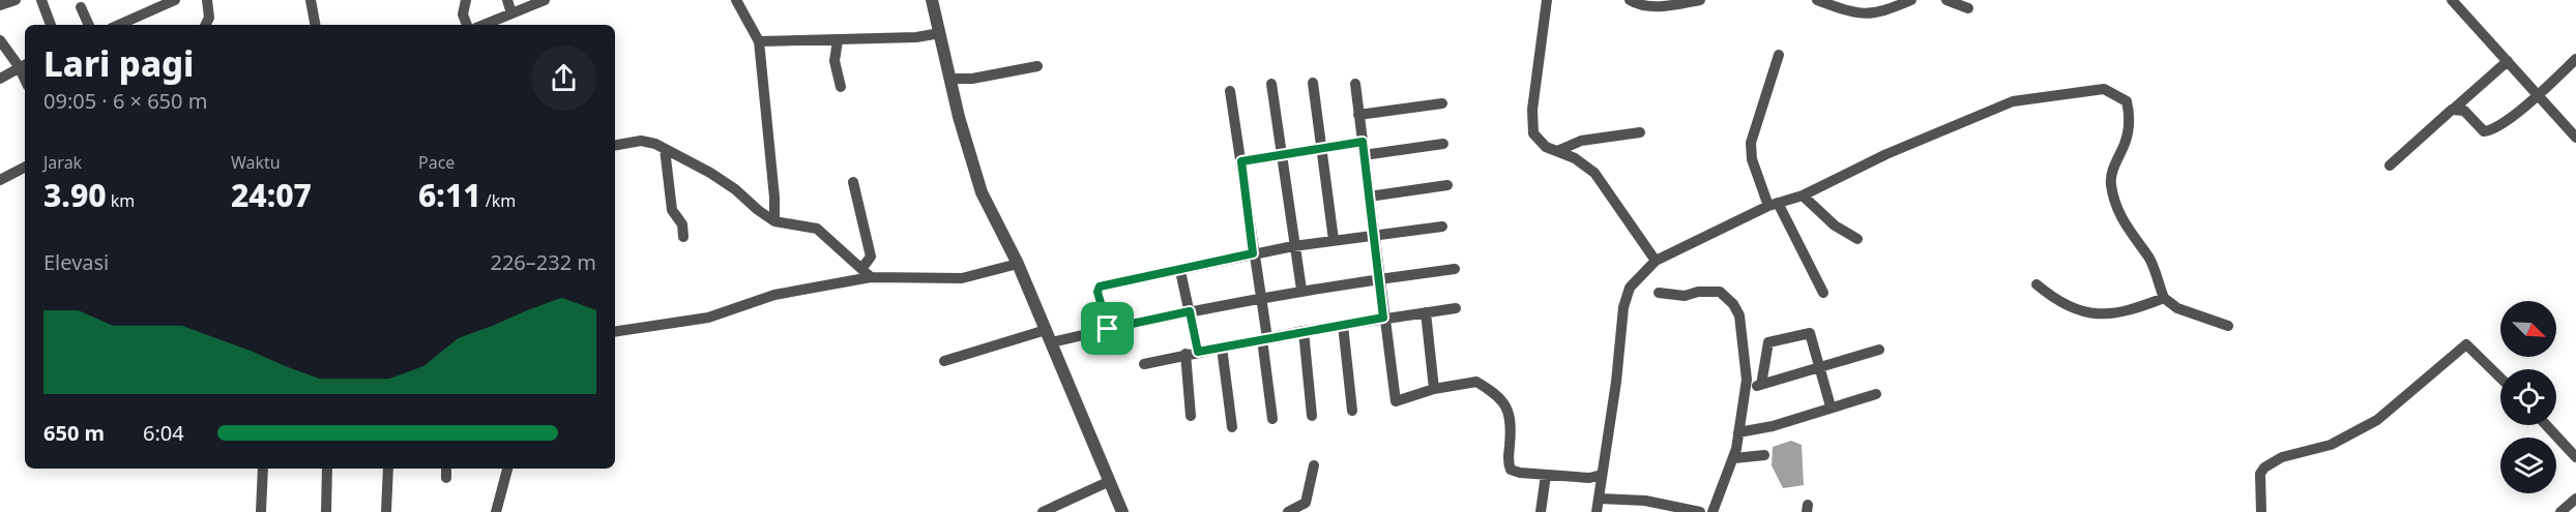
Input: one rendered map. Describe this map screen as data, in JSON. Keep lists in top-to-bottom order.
{
  "north": "bottom right",
  "page": {
    "heading": ["Lari pagi", "09:05 · 6 × 650 m"],
    "stats": [
      ["Jarak", "3.90 km"],
      ["Waktu", "24:07"],
      ["Pace", "6:11 /km"]
    ],
    "chart": ["Elevasi", "226–232 m"],
    "list": [
      {
        "name": "650 m",
        "note": "6:04"
      }
    ]
  }
}
